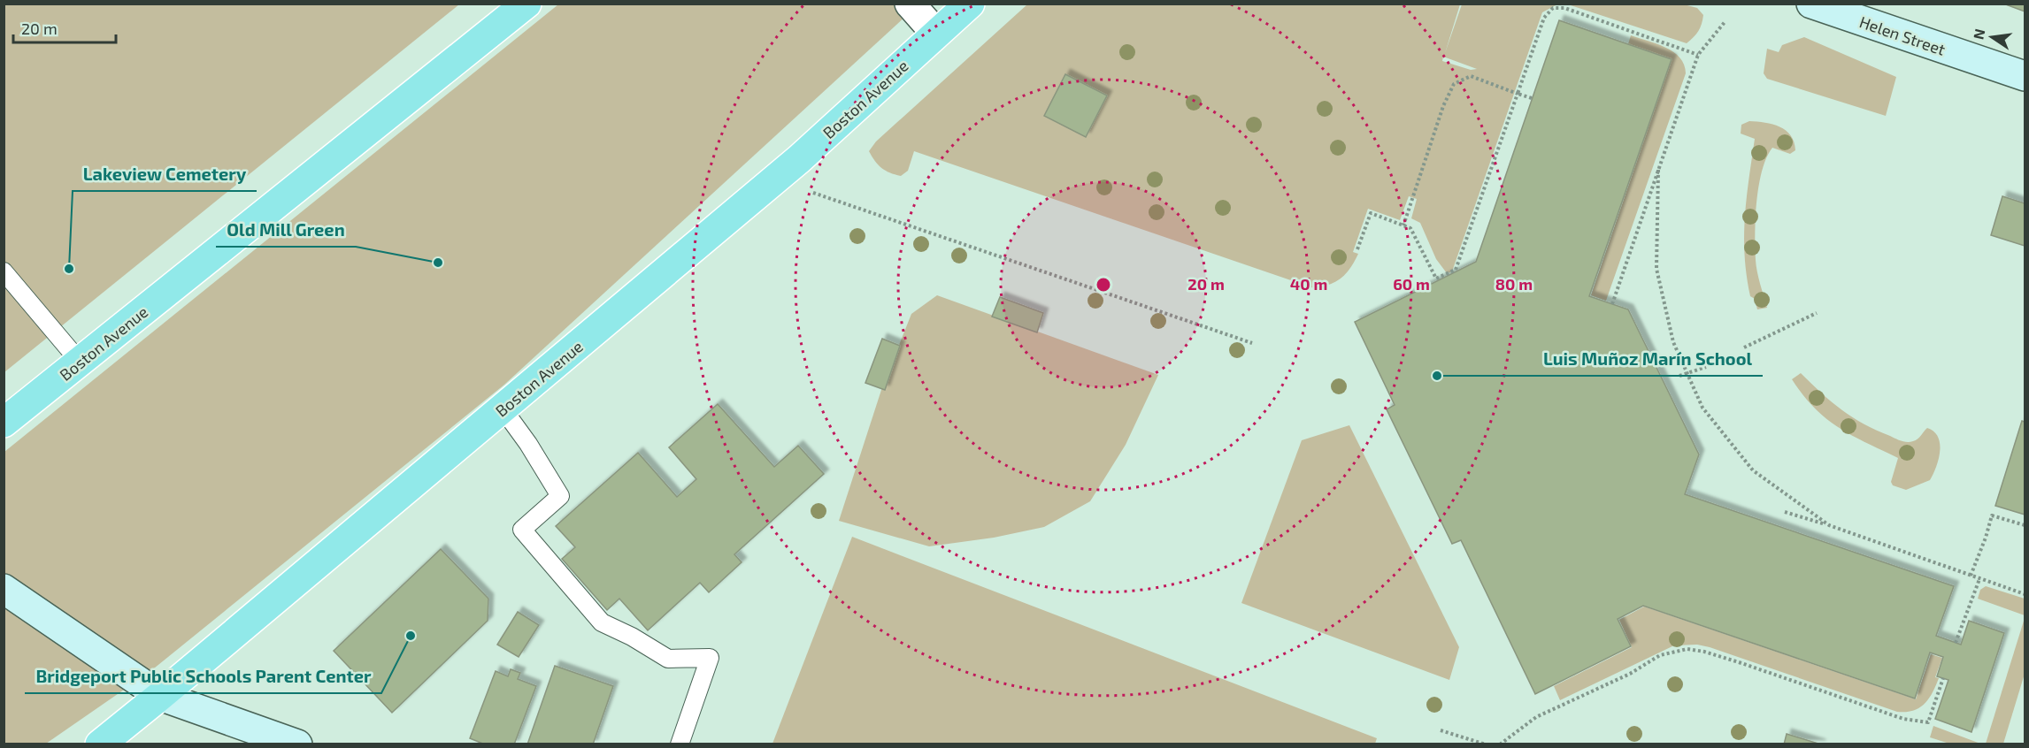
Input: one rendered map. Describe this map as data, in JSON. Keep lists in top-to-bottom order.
{
  "streets": {
    "main road": ["Boston Avenue"],
    "street": ["Helen Street"]
  },
  "places": [
    "Old Mill Green",
    "Lakeview Cemetery",
    "Luis Muñoz Marín School",
    "Bridgeport Public Schools Parent Center"
  ],
  "scale_bar": "20 m",
  "north": "left",
  "rings": [
    "20 m",
    "40 m",
    "60 m",
    "80 m"
  ]
}
